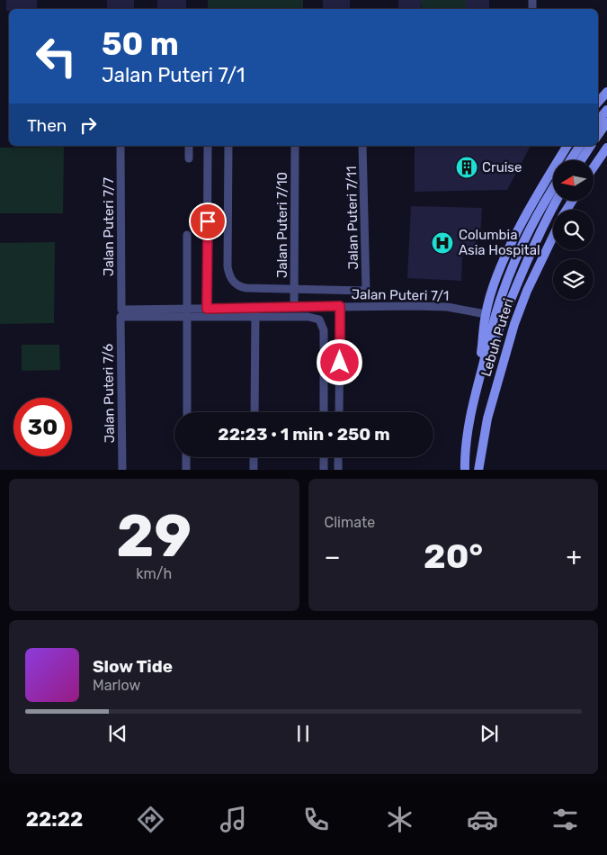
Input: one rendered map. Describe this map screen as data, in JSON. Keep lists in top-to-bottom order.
{
  "streets": {
    "main road": ["Lebuh Puteri"],
    "street": [
      "Jalan Puteri 7/11",
      "Jalan Puteri 7/10",
      "Jalan Puteri 7/7",
      "Jalan Puteri 7/1",
      "Jalan Puteri 7/6"
    ]
  },
  "crossings": [
    ["Jalan Puteri 7/11", "Jalan Puteri 7/10"],
    ["Jalan Puteri 7/10", "Jalan Puteri 7/1"],
    ["Jalan Puteri 7/7", "Jalan Puteri 7/1"],
    ["Jalan Puteri 7/7", "Jalan Puteri 7/6"],
    ["Jalan Puteri 7/1", "Lebuh Puteri"],
    ["Jalan Puteri 7/1", "Jalan Puteri 7/6"]
  ],
  "places": {
    "building": ["Cruise"],
    "hospital": ["Columbia Asia Hospital"]
  },
  "north": "left",
  "page": {
    "turn": ["50 m", "Jalan Puteri 7/1"],
    "then": "Then",
    "limit": "30",
    "trip": "22:23 · 1 min · 250 m",
    "tile": [
      ["29", "km/h"],
      "Climate"
    ],
    "heat": ["−", "20°", "+"],
    "song": ["Slow Tide", "Marlow"],
    "tabs": "22:22"
  }
}
